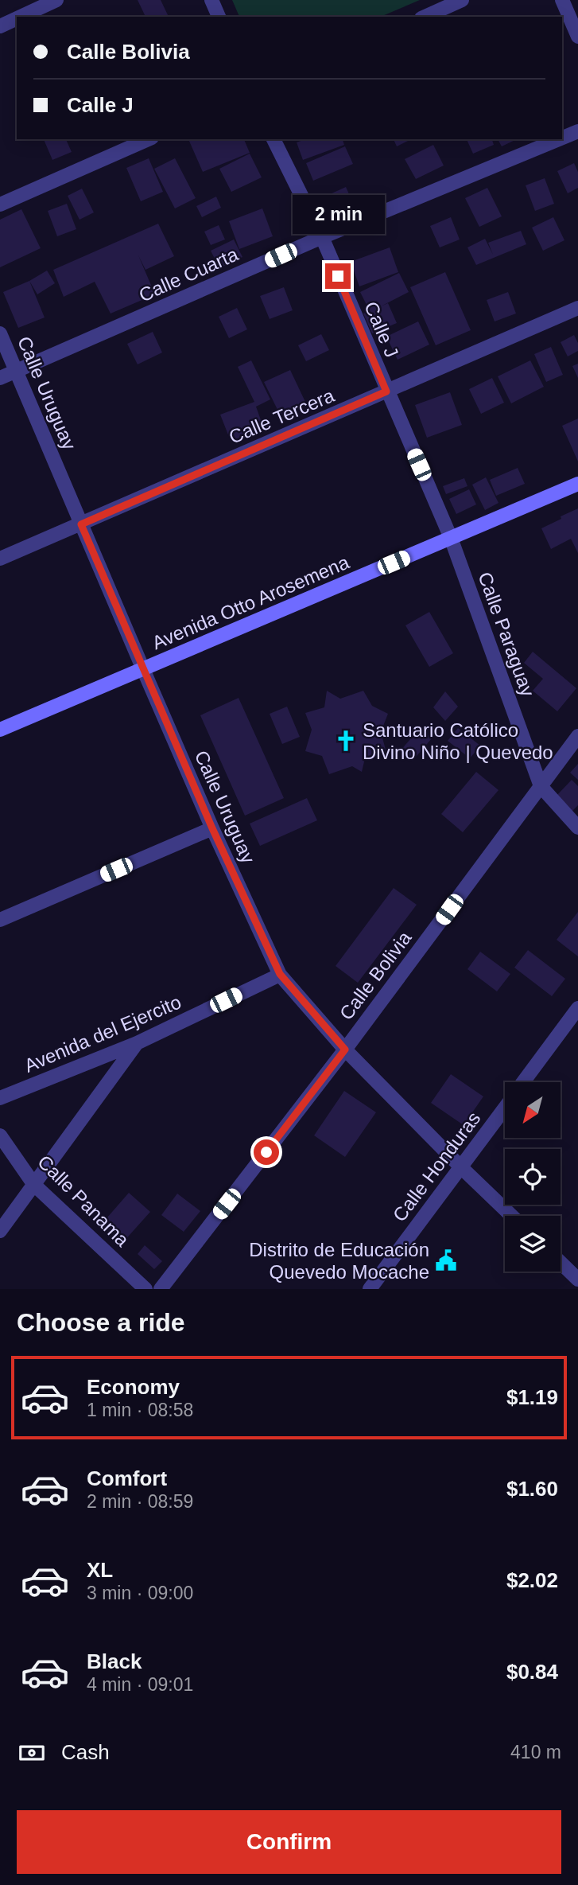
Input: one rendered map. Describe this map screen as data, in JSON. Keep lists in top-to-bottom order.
{
  "streets": {
    "main road": ["Avenida Otto Arosemena"],
    "street": [
      "Calle Cuarta",
      "Calle J",
      "Calle Uruguay",
      "Calle Tercera",
      "Calle Paraguay",
      "Calle Bolivia",
      "Avenida del Ejercito",
      "Calle Honduras",
      "Calle Panama"
    ]
  },
  "crossings": [
    ["Calle Cuarta", "Calle J"],
    ["Calle Cuarta", "Calle Uruguay"],
    ["Calle J", "Calle Tercera"],
    ["Calle J", "Avenida Otto Arosemena"],
    ["Calle J", "Calle Paraguay"],
    ["Calle Uruguay", "Calle Tercera"],
    ["Calle Uruguay", "Avenida Otto Arosemena"],
    ["Calle Uruguay", "Calle Bolivia"],
    ["Calle Uruguay", "Avenida del Ejercito"],
    ["Calle Uruguay", "Calle Honduras"],
    ["Avenida Otto Arosemena", "Calle Paraguay"],
    ["Calle Paraguay", "Calle Bolivia"]
  ],
  "places": {
    "church": ["Santuario Católico Divino Niño | Quevedo"],
    "public building": ["Distrito de Educación Quevedo Mocache"]
  },
  "north": "bottom left",
  "page": {
    "banner": ["Calle Bolivia", "Calle J"],
    "bubble": "2 min",
    "heading": "Choose a ride",
    "list": [
      {
        "name": "Economy",
        "note": "1 min · 08:58",
        "value": "$1.19"
      },
      {
        "name": "Comfort",
        "note": "2 min · 08:59",
        "value": "$1.60"
      },
      {
        "name": "XL",
        "note": "3 min · 09:00",
        "value": "$2.02"
      },
      {
        "name": "Black",
        "note": "4 min · 09:01",
        "value": "$0.84"
      }
    ],
    "pay": ["Cash", "410 m"],
    "buttons": "Confirm"
  }
}
